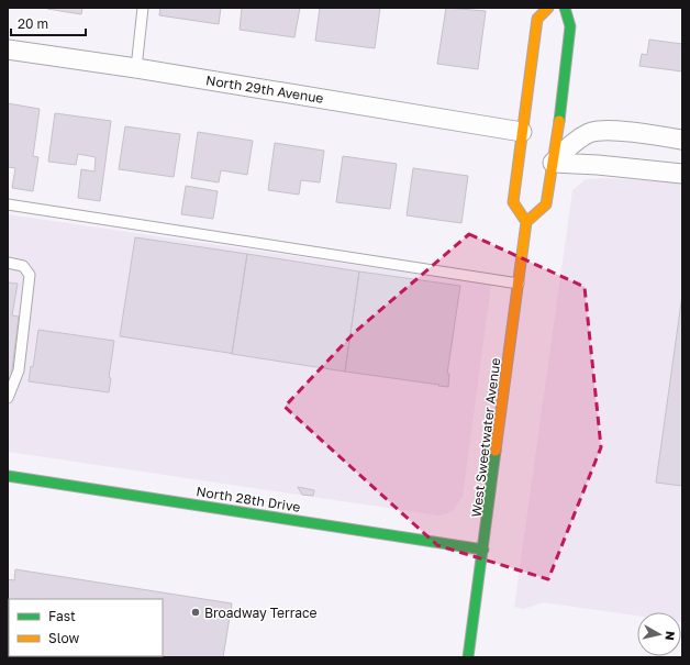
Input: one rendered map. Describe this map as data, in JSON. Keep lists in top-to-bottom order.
{
  "streets": {
    "street": ["North 29th Avenue", "West Sweetwater Avenue", "North 28th Drive"]
  },
  "crossings": [
    ["West Sweetwater Avenue", "North 28th Drive"]
  ],
  "places": ["Broadway Terrace"],
  "legend": ["Fast", "Slow"],
  "scale_bar": "20 m",
  "north": "right"
}
